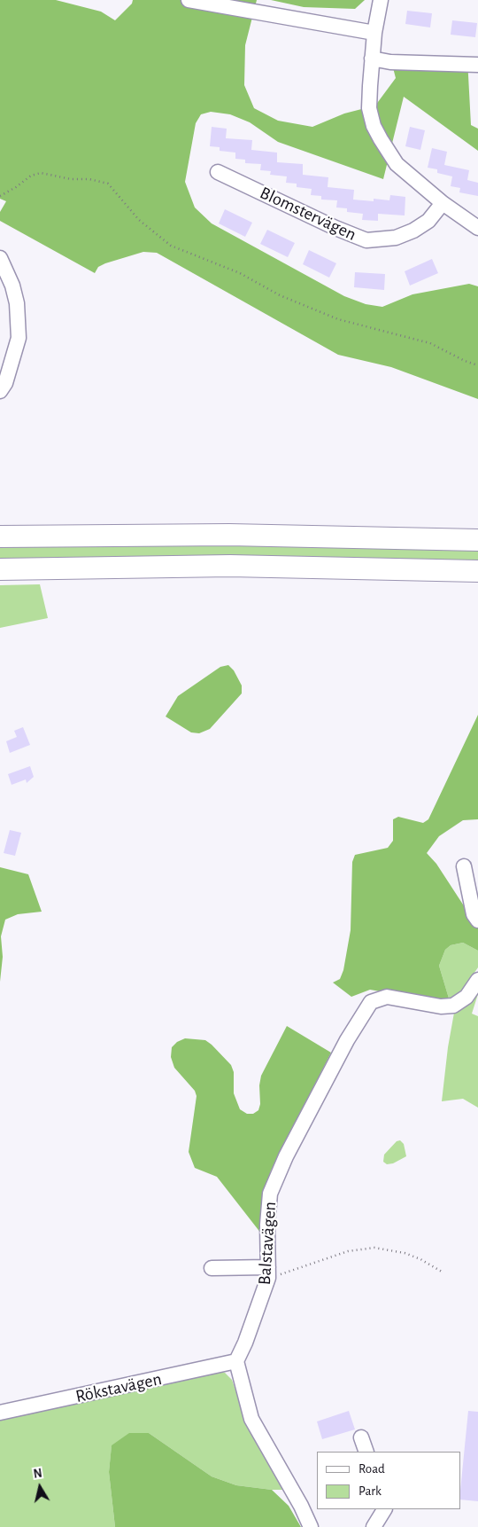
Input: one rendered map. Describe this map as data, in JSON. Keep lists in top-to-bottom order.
{
  "streets": {
    "street": ["Blomstervägen", "Balstavägen", "Rökstavägen"]
  },
  "crossings": [
    ["Balstavägen", "Rökstavägen"]
  ],
  "legend": ["Road", "Park"],
  "north": "top"
}
